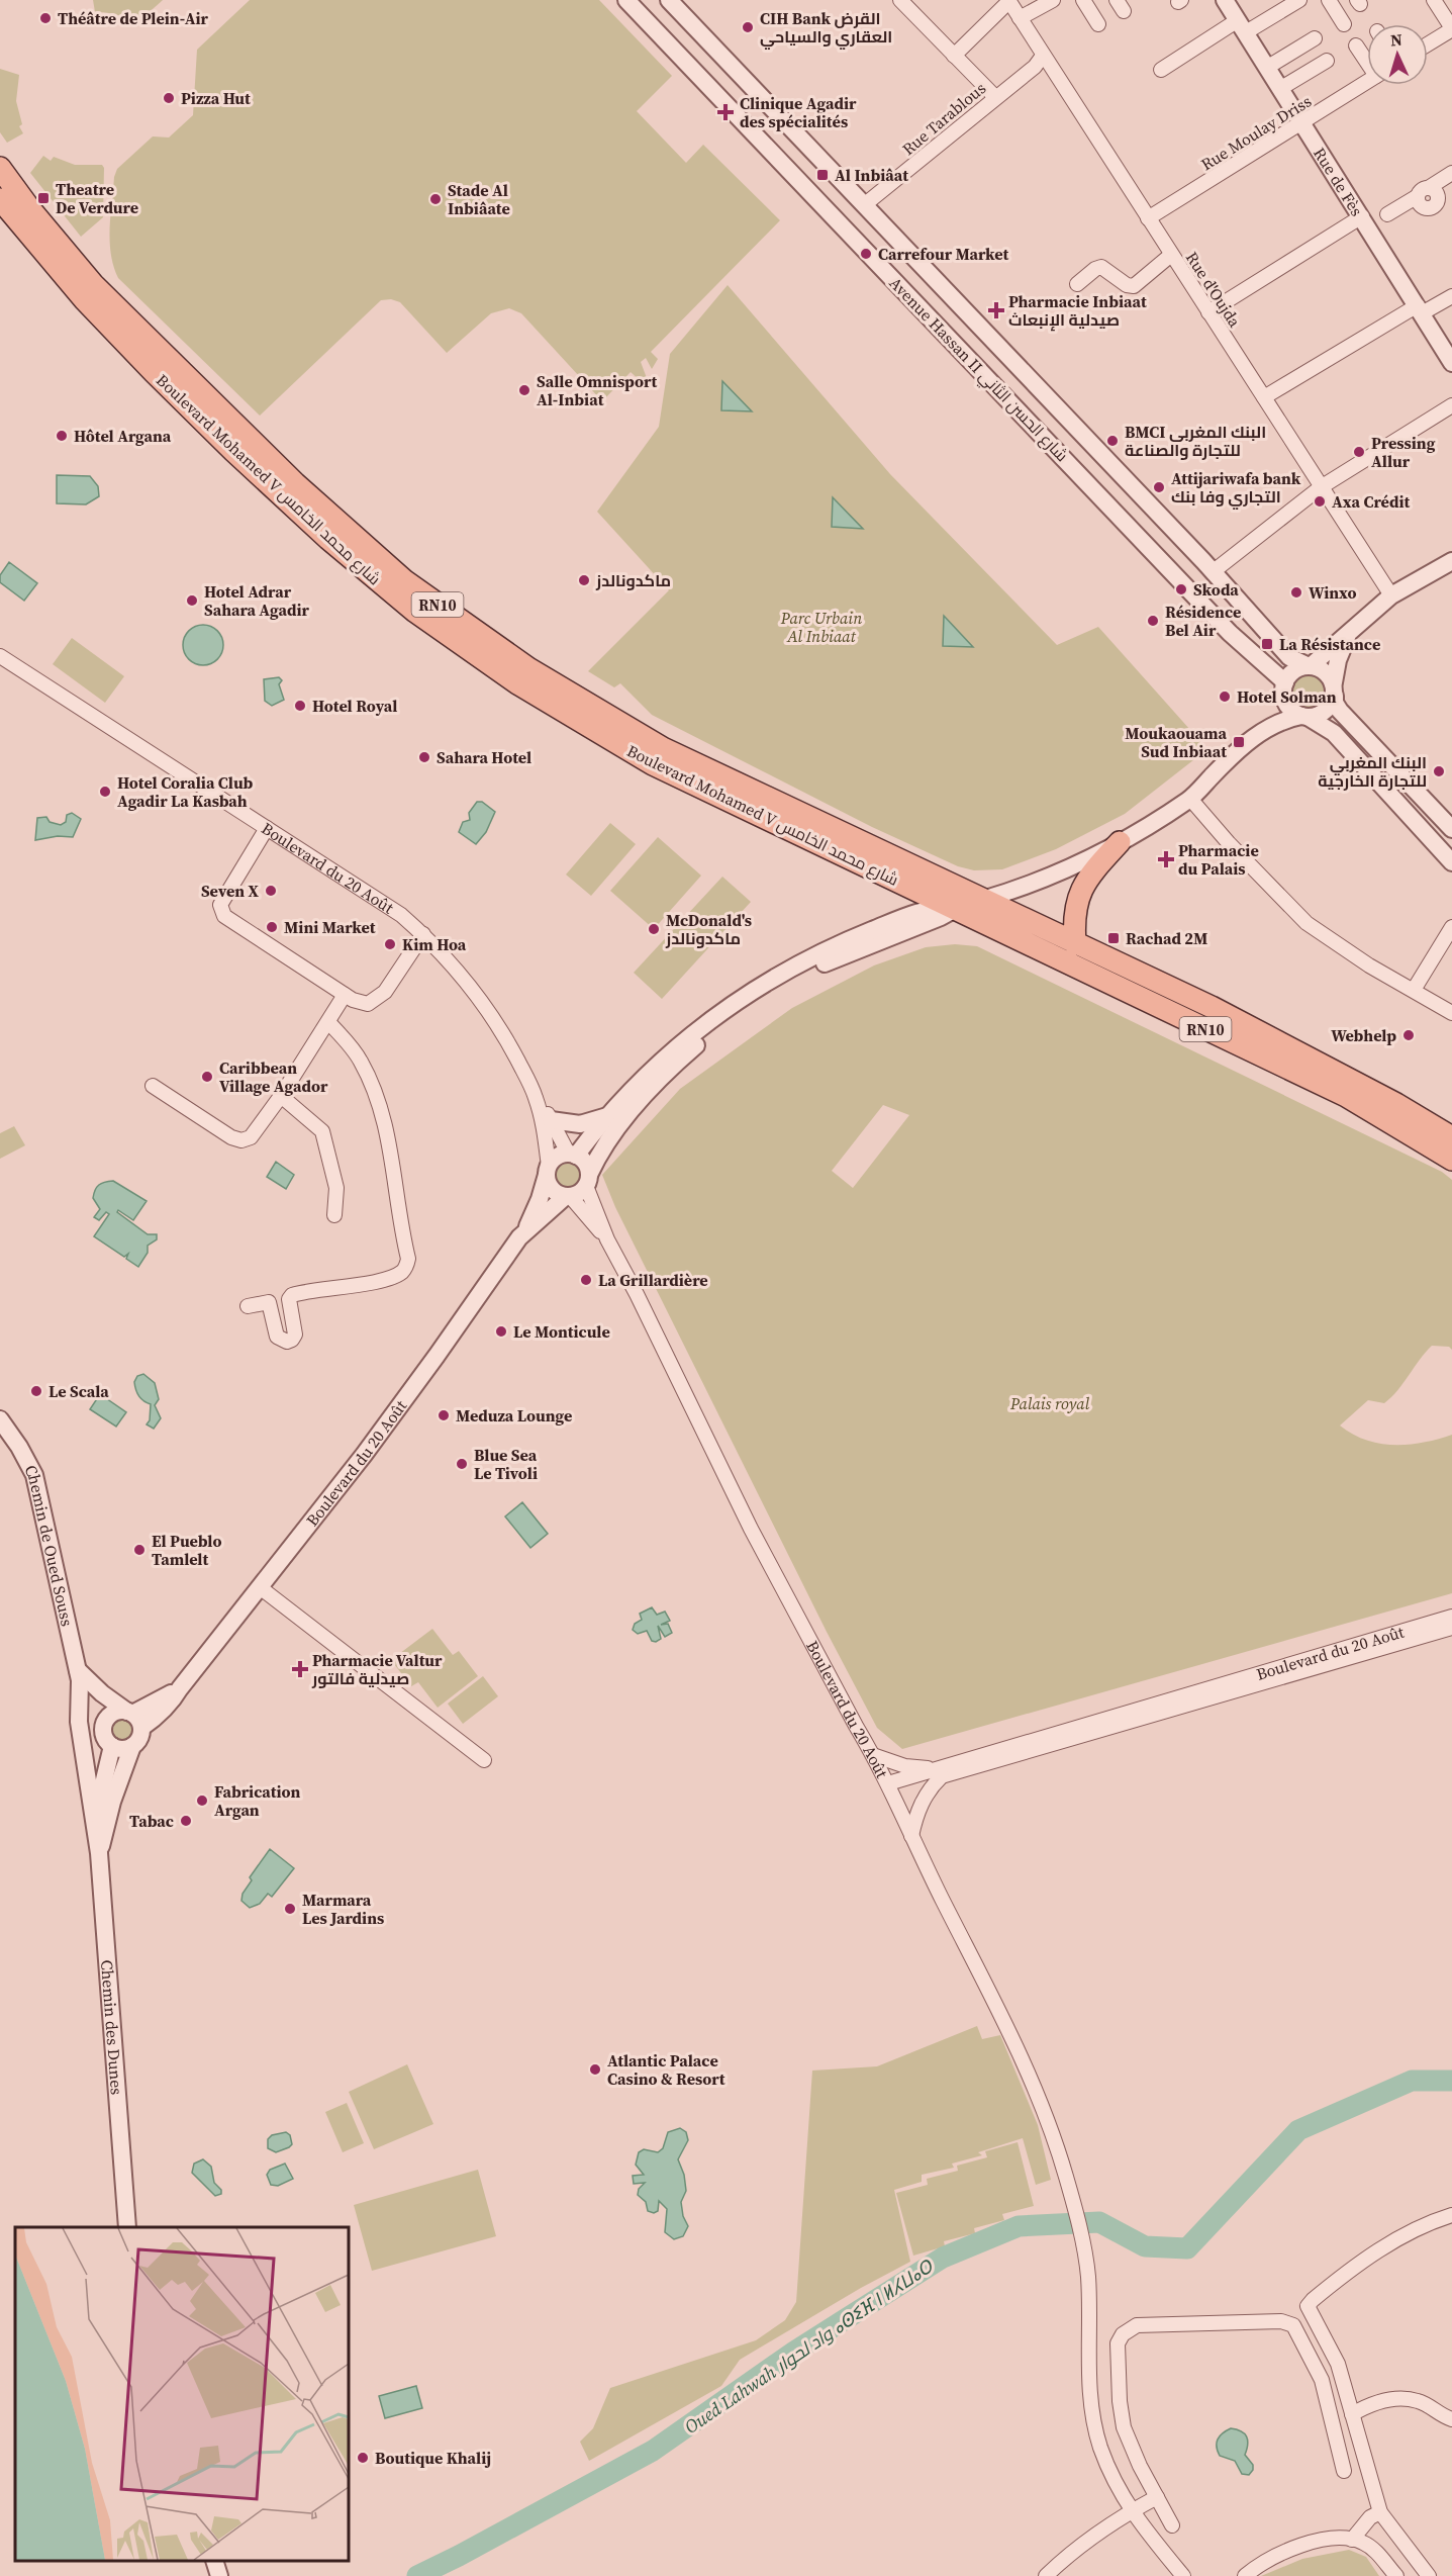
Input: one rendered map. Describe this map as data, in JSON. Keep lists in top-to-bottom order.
{
  "streets": {
    "main road": ["Boulevard Mohamed V شارع محمد الخامس", "RN10"],
    "street": [
      "Rue Tarablous",
      "Rue Moulay Driss",
      "Rue de Fès",
      "Rue d'Oujda",
      "Avenue Hassan II شارع الحسن الثاني",
      "Boulevard du 20 Août",
      "Chemin de Oued Souss",
      "Chemin des Dunes"
    ]
  },
  "crossings": [
    ["Rue Tarablous", "Rue d'Oujda"],
    ["Rue Tarablous", "Avenue Hassan II شارع الحسن الثاني"],
    ["Rue Moulay Driss", "Rue de Fès"],
    ["Rue Moulay Driss", "Rue d'Oujda"],
    ["Boulevard du 20 Août", "Chemin de Oued Souss"],
    ["Boulevard du 20 Août", "Chemin des Dunes"],
    ["Chemin de Oued Souss", "Chemin des Dunes"]
  ],
  "water": ["Oued Lahwah واد لحوار ⴰⵙⵉⴼ ⵏ ⵍⵃⵡⴰⵔ"],
  "parks": ["Parc Urbain Al Inbiaat", "Palais royal"],
  "places": {
    "other": [
      "Théâtre de Plein-Air",
      "CIH Bank القرض العقاري والسياحي",
      "Pizza Hut",
      "Stade Al Inbiâate",
      "Carrefour Market",
      "Salle Omnisport Al-Inbiat",
      "Hôtel Argana",
      "BMCI البنك المغربي للتجارة والصناعة",
      "Pressing Allur",
      "Attijariwafa bank التجاري وفا بنك",
      "Axa Crédit",
      "ماكدونالدز",
      "Skoda",
      "Winxo",
      "Hotel Adrar Sahara Agadir",
      "Résidence Bel Air",
      "Hotel Solman",
      "Hotel Royal",
      "Sahara Hotel",
      "البنك المغربي للتجارة الخارجية",
      "Hotel Coralia Club Agadir La Kasbah",
      "Seven X",
      "Mini Market",
      "McDonald's ماكدونالدز",
      "Kim Hoa",
      "Webhelp",
      "Caribbean Village Agador",
      "La Grillardière",
      "Le Monticule",
      "Le Scala",
      "Meduza Lounge",
      "Blue Sea Le Tivoli",
      "El Pueblo Tamlelt",
      "Fabrication Argan",
      "Tabac",
      "Marmara Les Jardins",
      "Atlantic Palace Casino & Resort",
      "Boutique Khalij"
    ],
    "health": [
      "Clinique Agadir des spécialités",
      "Pharmacie Inbiaat صيدلية الإنبعاث",
      "Pharmacie du Palais",
      "Pharmacie Valtur صيدلية فالتور"
    ],
    "transit": [
      "Al Inbiâat",
      "Theatre De Verdure",
      "La Résistance",
      "Moukaouama Sud Inbiaat",
      "Rachad 2M"
    ]
  },
  "north": "top"
}
